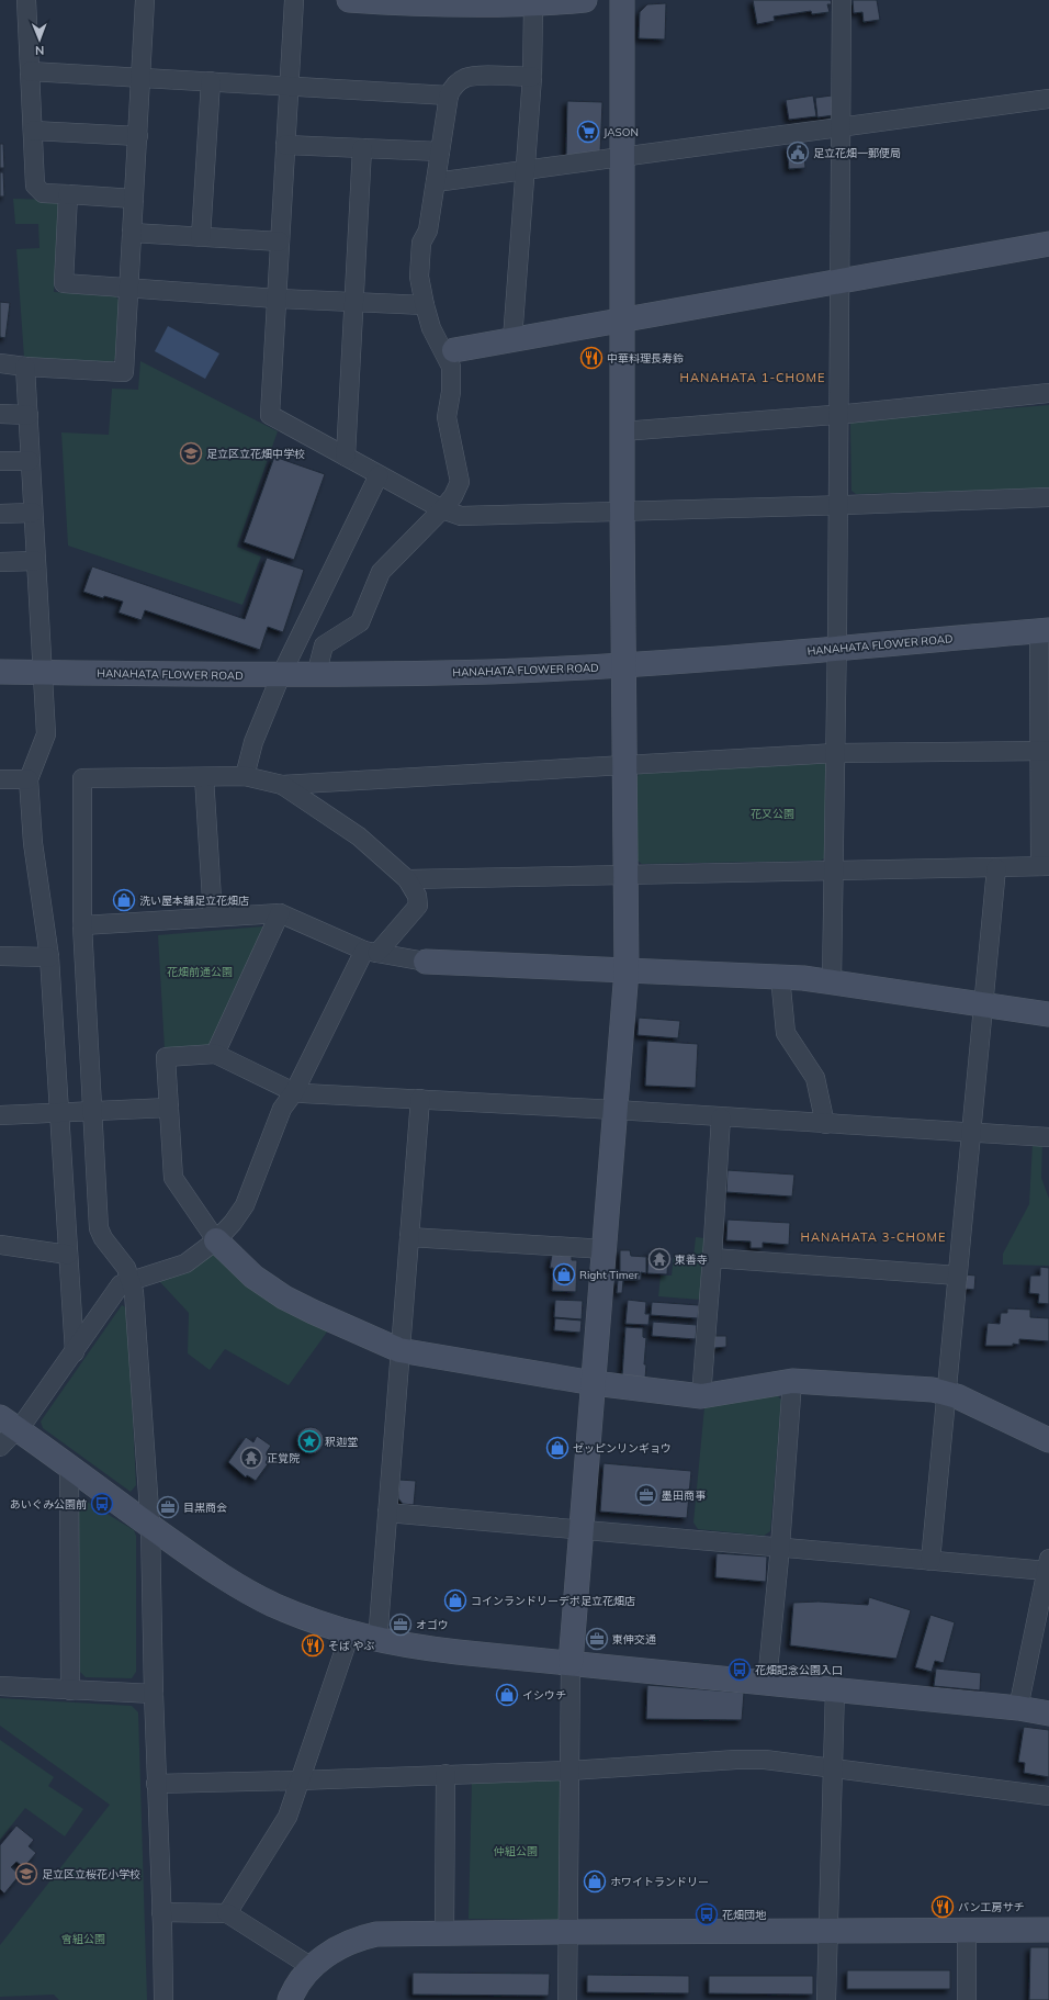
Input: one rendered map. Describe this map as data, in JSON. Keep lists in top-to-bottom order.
{
  "streets": {
    "street": ["HANAHATA FLOWER ROAD"]
  },
  "districts": ["HANAHATA 1-CHOME", "HANAHATA 3-CHOME"],
  "parks": [
    "花又公園",
    "花畑前通公園",
    "仲組公園",
    "會組公園"
  ],
  "places": {
    "supermarket": ["JASON"],
    "public building": ["足立花畑一郵便局"],
    "restaurant": ["中華料理長寿鈴", "そば やぶ", "パン工房サチ"],
    "school or university": ["足立区立花畑中学校", "足立区立桜花小学校"],
    "shop": [
      "洗い屋本舗足立花畑店",
      "Right Timer",
      "ゼッピンリンギョウ",
      "コインランドリーデポ足立花畑店",
      "イシウチ",
      "ホワイトランドリー"
    ],
    "temple": ["東善寺", "正覚院"],
    "place": ["釈迦堂"],
    "office": [
      "墨田商事",
      "目黒商会",
      "オゴウ",
      "東伸交通"
    ],
    "bus stop": ["あいぐみ公園前", "花畑記念公園入口", "花畑団地"]
  },
  "north": "bottom"
}
